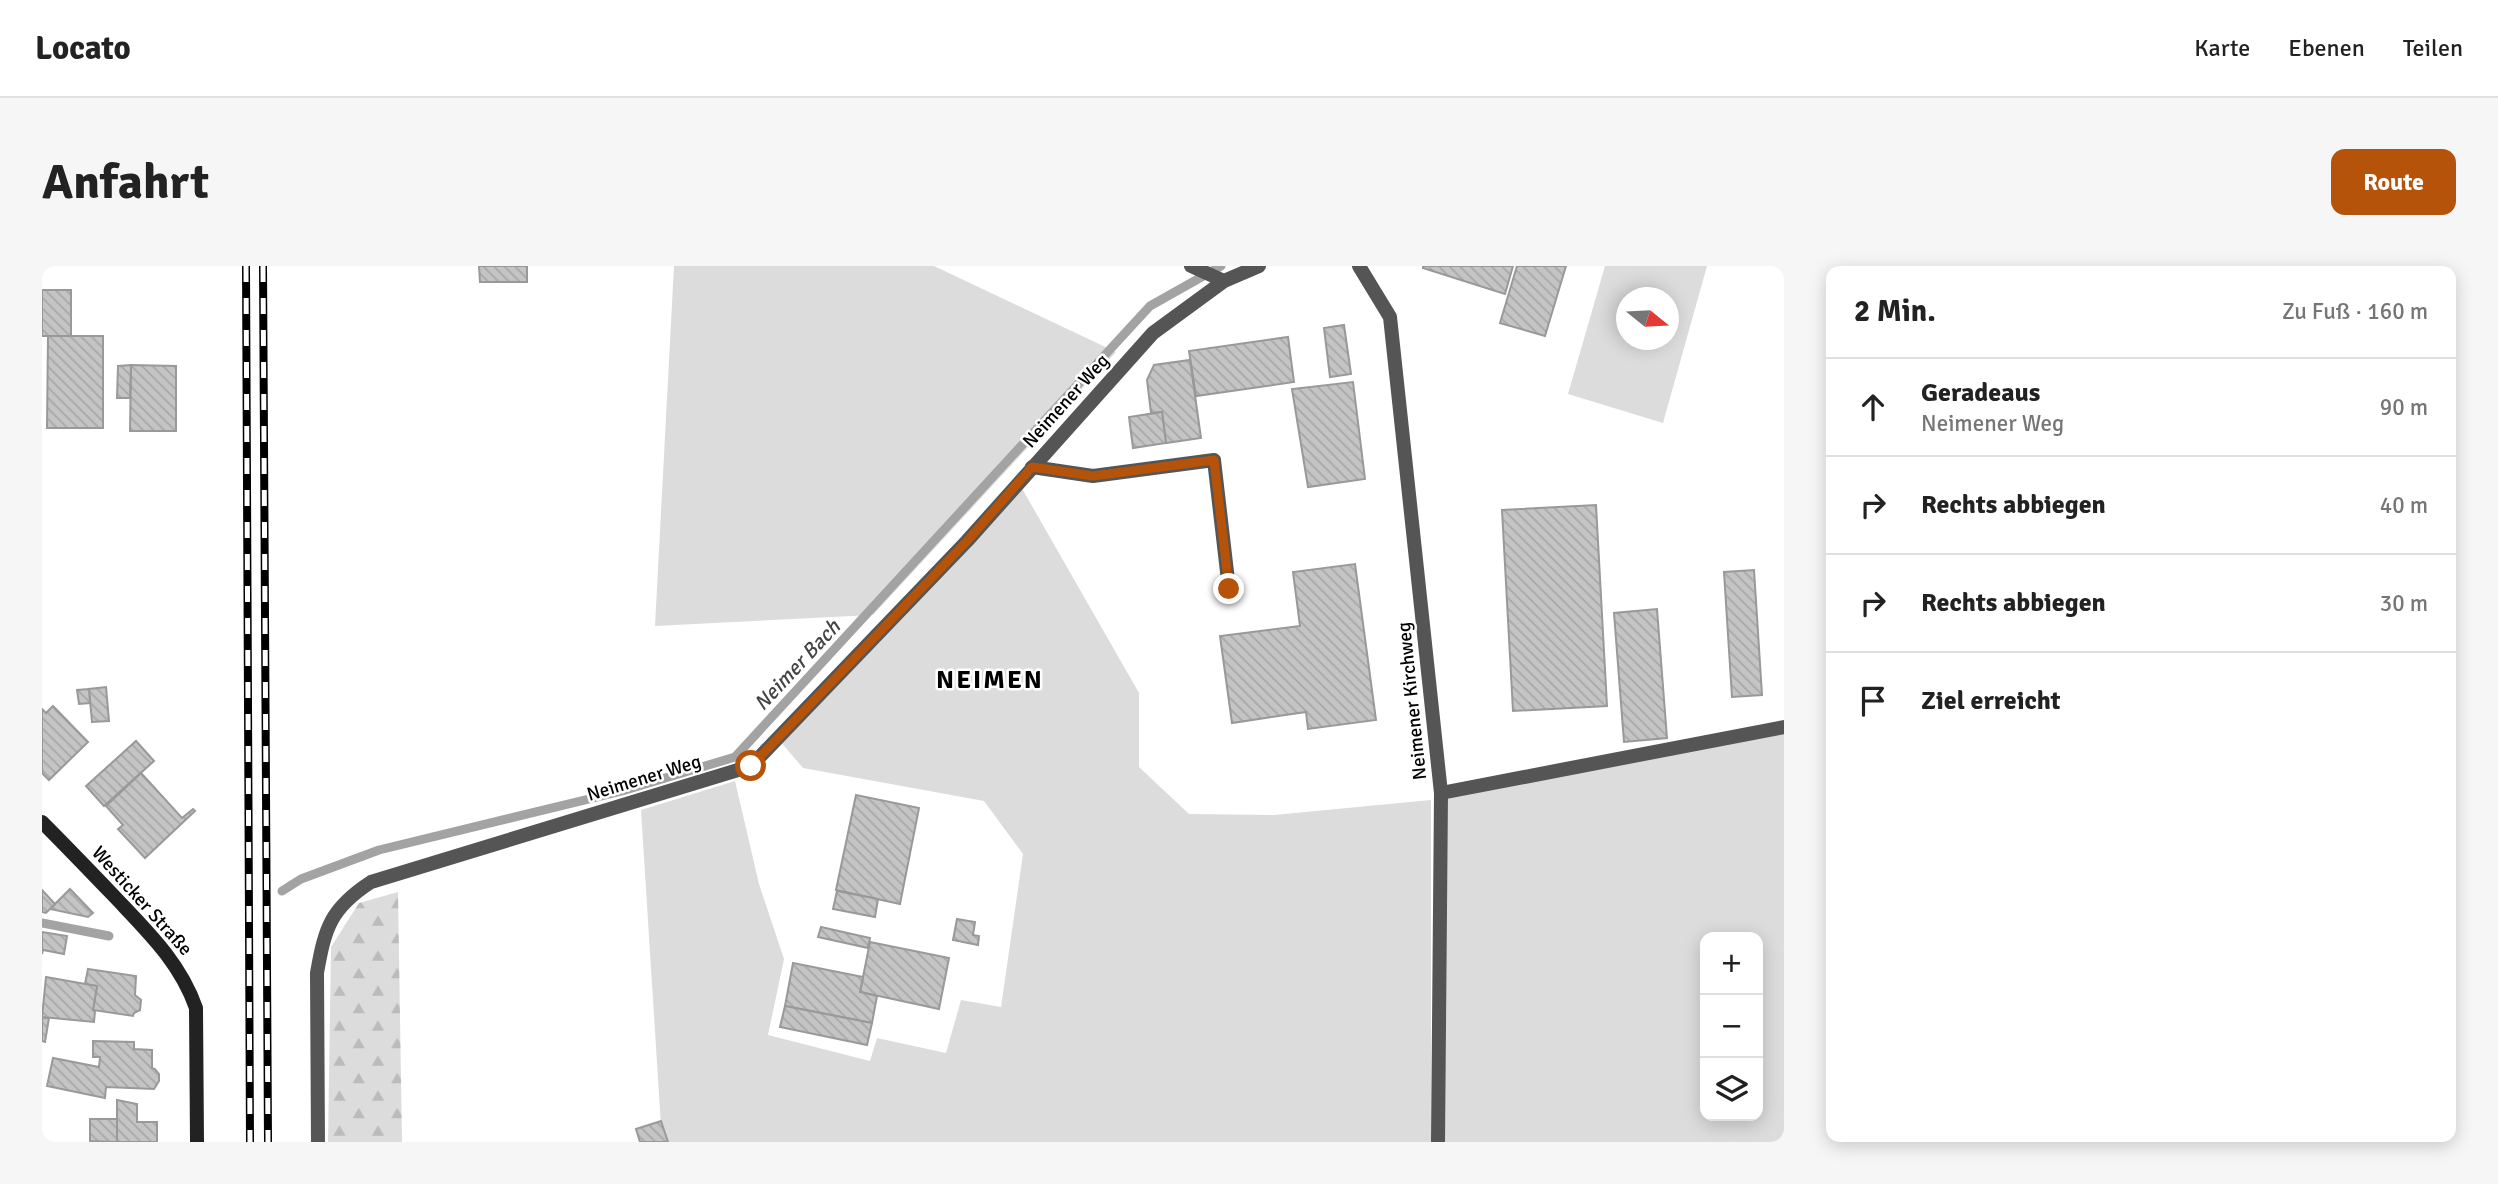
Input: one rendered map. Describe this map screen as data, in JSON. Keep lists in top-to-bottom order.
{
  "streets": {
    "main road": ["Westicker Straße"],
    "street": ["Neimener Weg", "Neimener Kirchweg"]
  },
  "districts": ["NEIMEN"],
  "water": ["Neimer Bach"],
  "north": "right",
  "page": {
    "header": "Locato",
    "nav": ["Karte", "Ebenen", "Teilen"],
    "buttons": "Route",
    "title": "Anfahrt",
    "heading": ["2 Min.", "Zu Fuß · 160 m"],
    "list": [
      ["Geradeaus", "Neimener Weg", "90 m"],
      ["Rechts abbiegen", "40 m"],
      ["Rechts abbiegen", "30 m"],
      "Ziel erreicht"
    ],
    "map_buttons": ["+", "−"]
  }
}
